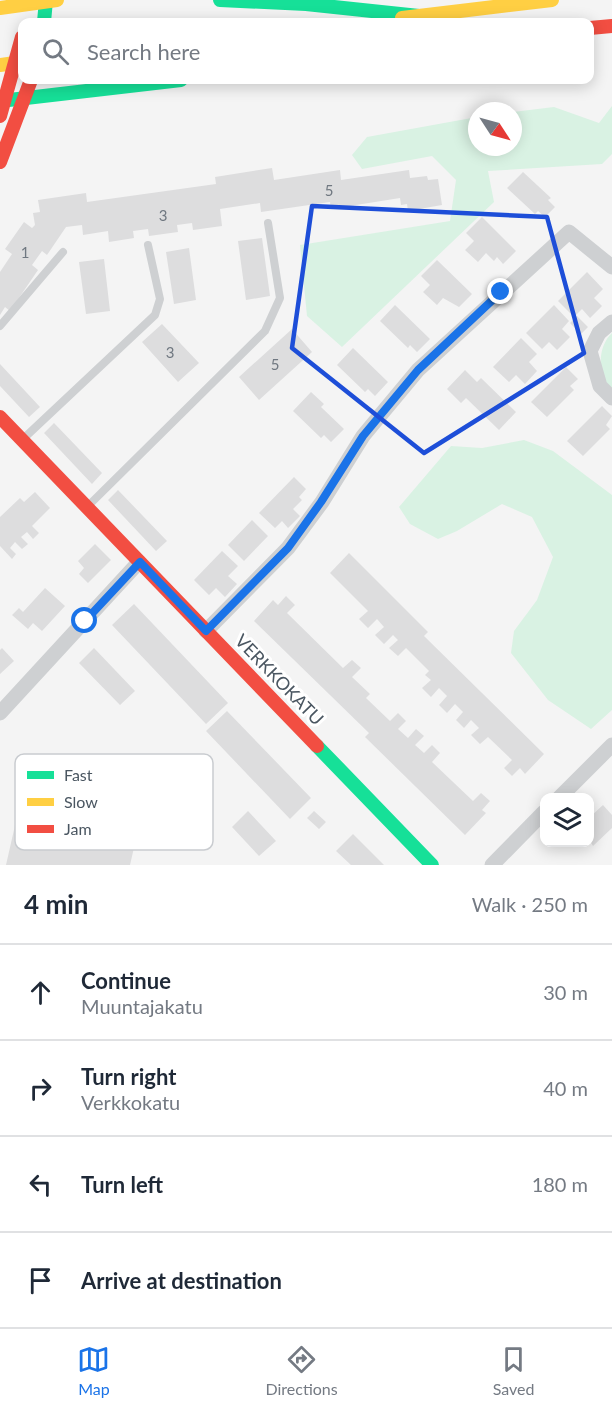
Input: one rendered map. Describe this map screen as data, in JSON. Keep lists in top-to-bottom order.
{
  "streets": {
    "main road": ["VERKKOKATU"]
  },
  "house_numbers": [
    "5",
    "3",
    "1",
    "3",
    "5"
  ],
  "legend": ["Fast", "Slow", "Jam"],
  "north": "bottom right",
  "page": {
    "search": "Search here",
    "heading": ["4 min", "Walk · 250 m"],
    "list": [
      ["Continue", "Muuntajakatu", "30 m"],
      ["Turn right", "Verkkokatu", "40 m"],
      ["Turn left", "180 m"],
      "Arrive at destination"
    ],
    "nav": ["Map", "Directions", "Saved"]
  }
}
